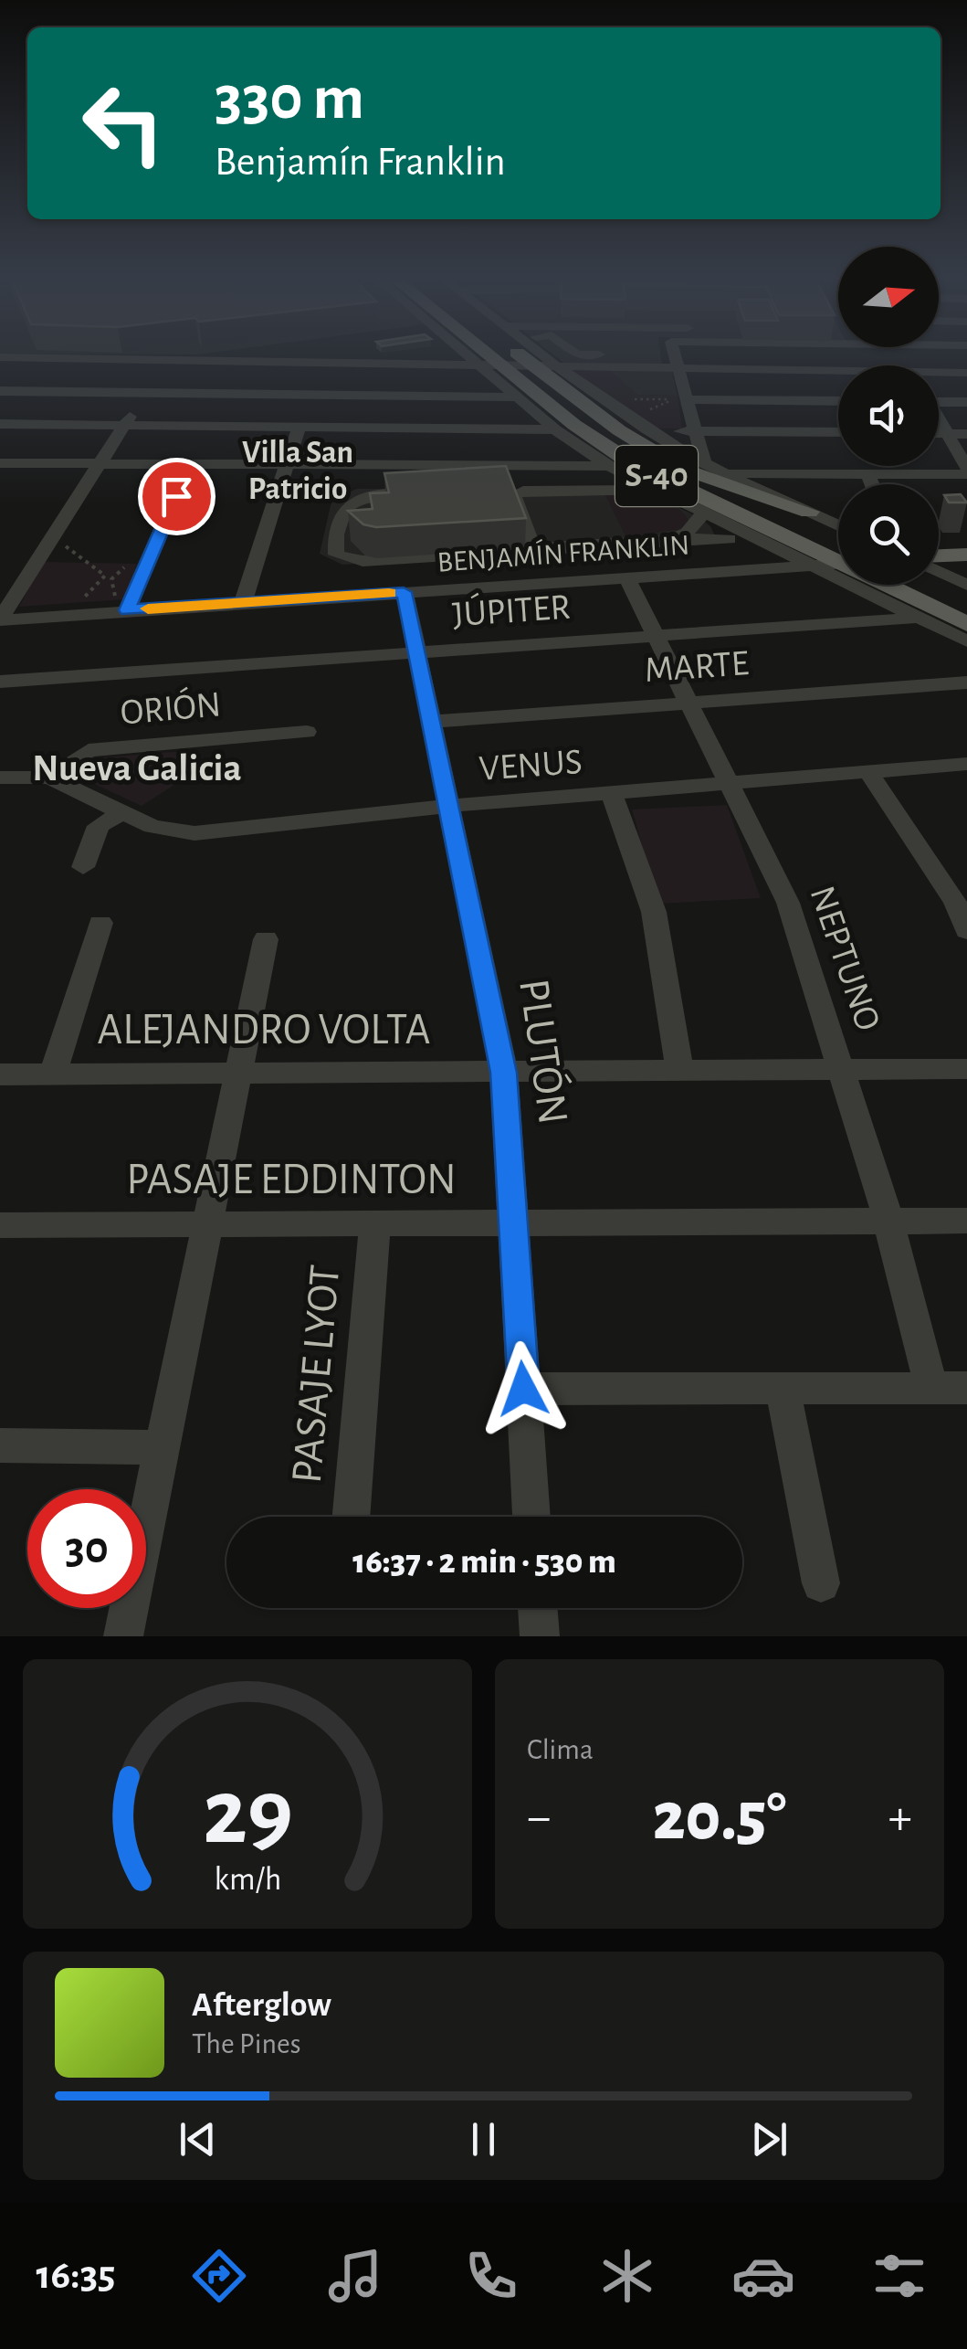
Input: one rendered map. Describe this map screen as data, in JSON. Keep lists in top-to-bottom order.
{
  "streets": {
    "main road": ["S-40"],
    "street": [
      "BENJAMÍN FRANKLIN",
      "JÚPITER",
      "MARTE",
      "ORIÓN",
      "VENUS",
      "NEPTUNO",
      "ALEJANDRO VOLTA",
      "PLUTÓN",
      "PASAJE EDDINTON",
      "PASAJE LYOT"
    ]
  },
  "crossings": [
    ["BENJAMÍN FRANKLIN", "NEPTUNO"],
    ["BENJAMÍN FRANKLIN", "PLUTÓN"],
    ["JÚPITER", "NEPTUNO"],
    ["JÚPITER", "PLUTÓN"],
    ["MARTE", "NEPTUNO"],
    ["MARTE", "PLUTÓN"],
    ["ORIÓN", "VENUS"],
    ["VENUS", "NEPTUNO"],
    ["VENUS", "PLUTÓN"],
    ["NEPTUNO", "ALEJANDRO VOLTA"],
    ["NEPTUNO", "PASAJE EDDINTON"],
    ["ALEJANDRO VOLTA", "PLUTÓN"],
    ["PLUTÓN", "PASAJE EDDINTON"],
    ["PASAJE EDDINTON", "PASAJE LYOT"]
  ],
  "districts": ["Villa San Patricio", "Nueva Galicia"],
  "north": "right",
  "page": {
    "turn": ["330 m", "Benjamín Franklin"],
    "limit": "30",
    "trip": "16:37 · 2 min · 530 m",
    "tile": "Clima",
    "heat": ["−", "20.5°", "+"],
    "song": ["Afterglow", "The Pines"],
    "tabs": "16:35",
    "gauge": ["29", "km/h"]
  }
}
